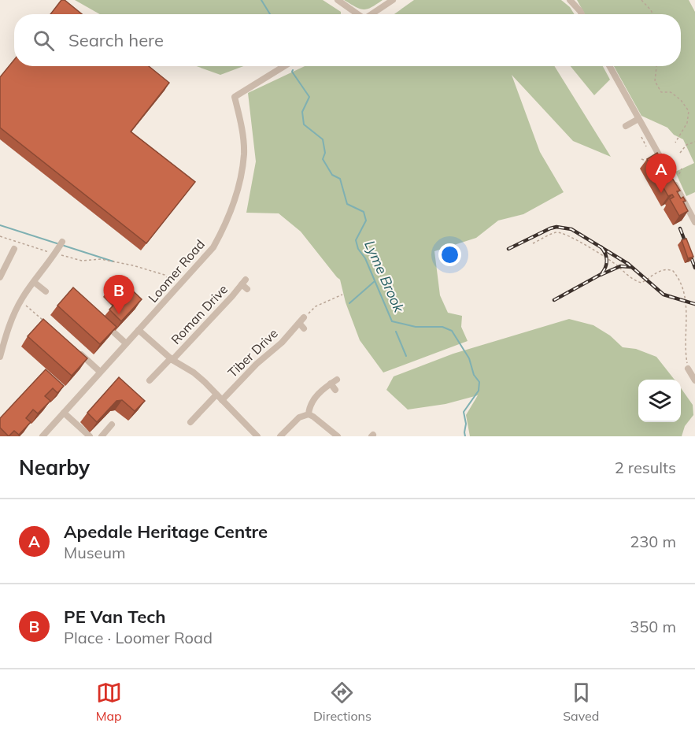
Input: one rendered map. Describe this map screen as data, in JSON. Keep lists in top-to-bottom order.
{
  "streets": {
    "street": ["Loomer Road", "Roman Drive", "Tiber Drive"]
  },
  "water": ["Lyme Brook"],
  "page": {
    "search": "Search here",
    "pins": ["A", "B"],
    "heading": ["Nearby", "2 results"],
    "list": [
      {
        "mark": "A",
        "name": "Apedale Heritage Centre",
        "note": "Museum",
        "value": "230 m"
      },
      {
        "mark": "B",
        "name": "PE Van Tech",
        "note": "Place · Loomer Road",
        "value": "350 m"
      }
    ],
    "nav": ["Map", "Directions", "Saved"]
  }
}
